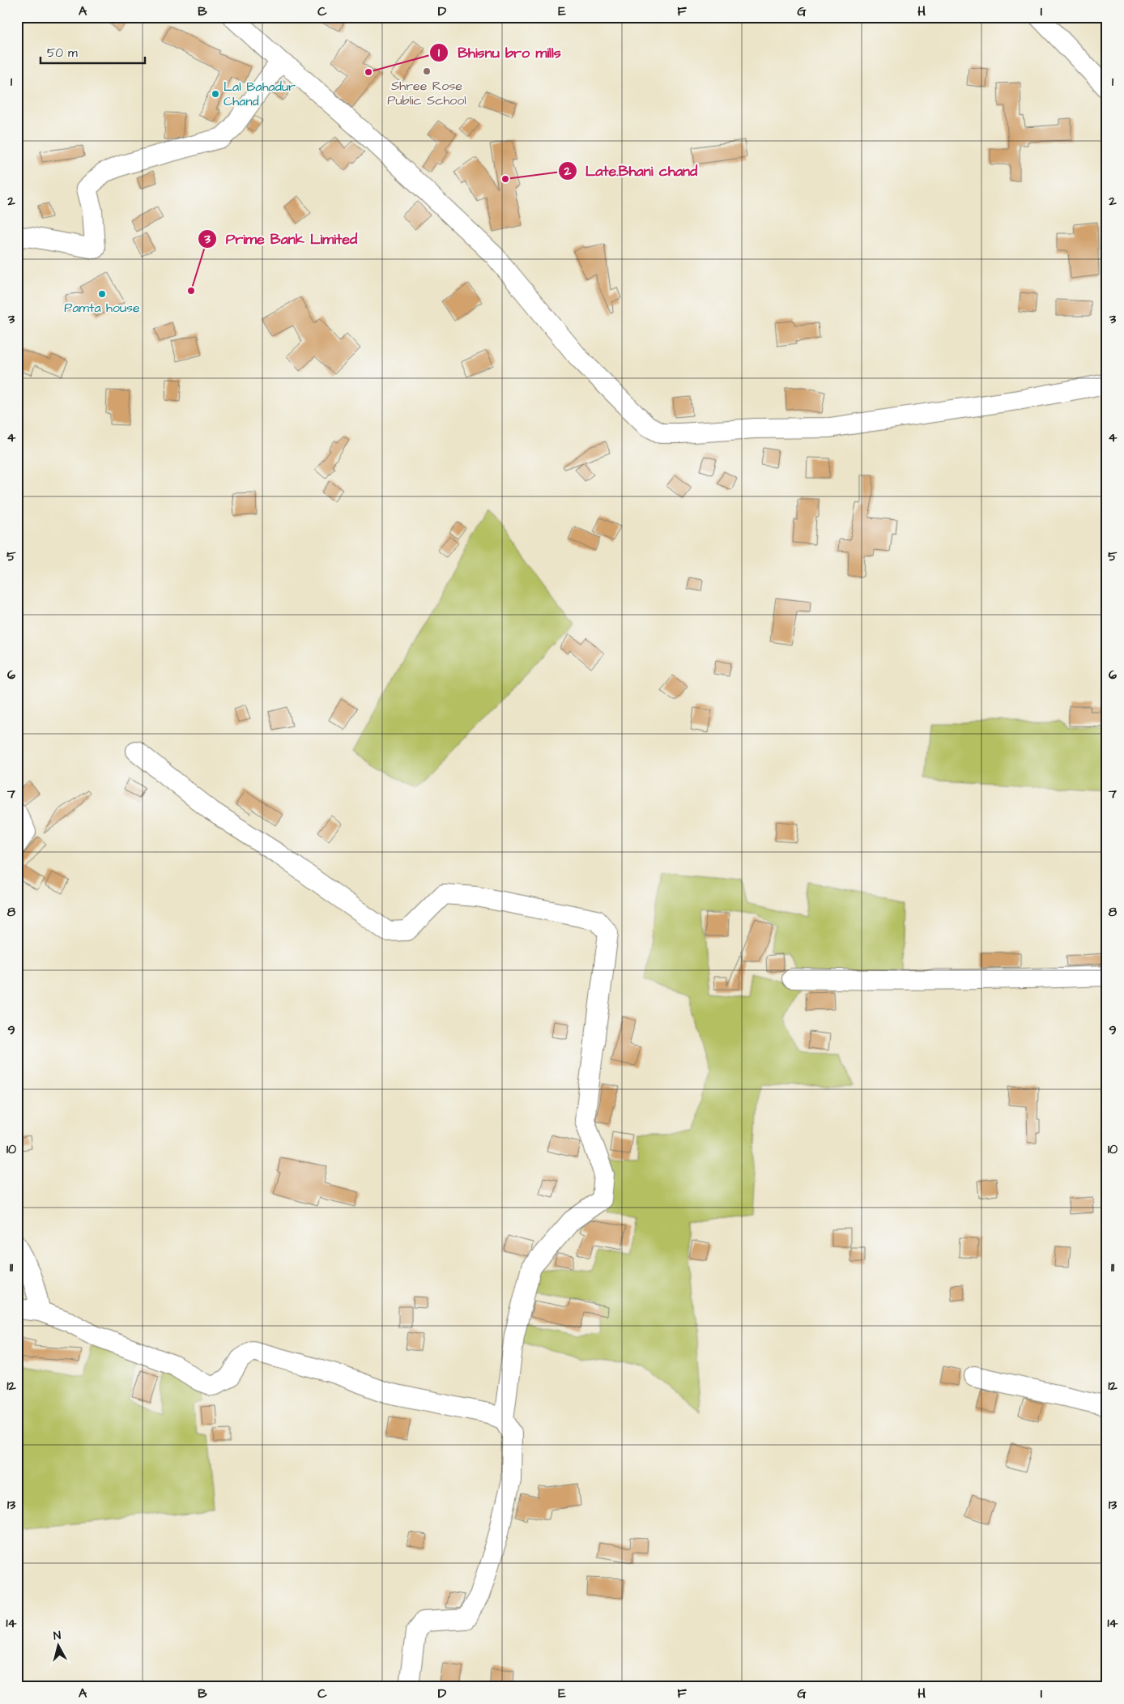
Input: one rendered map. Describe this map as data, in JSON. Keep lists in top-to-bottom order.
{
  "places": [
    "Shree Rose Public School",
    "Bhisnu bro mills",
    "Lal Bahadur Chand",
    "Late.Bhani chand",
    "Prime Bank Limited",
    "Pamta house"
  ],
  "scale_bar": "50 m",
  "north": "top",
  "grid": {
    "columns": [
      "A",
      "B",
      "C",
      "D",
      "E",
      "F",
      "G",
      "H",
      "I"
    ],
    "rows": [
      "1",
      "2",
      "3",
      "4",
      "5",
      "6",
      "7",
      "8",
      "9",
      "10",
      "11",
      "12",
      "13",
      "14"
    ]
  }
}
